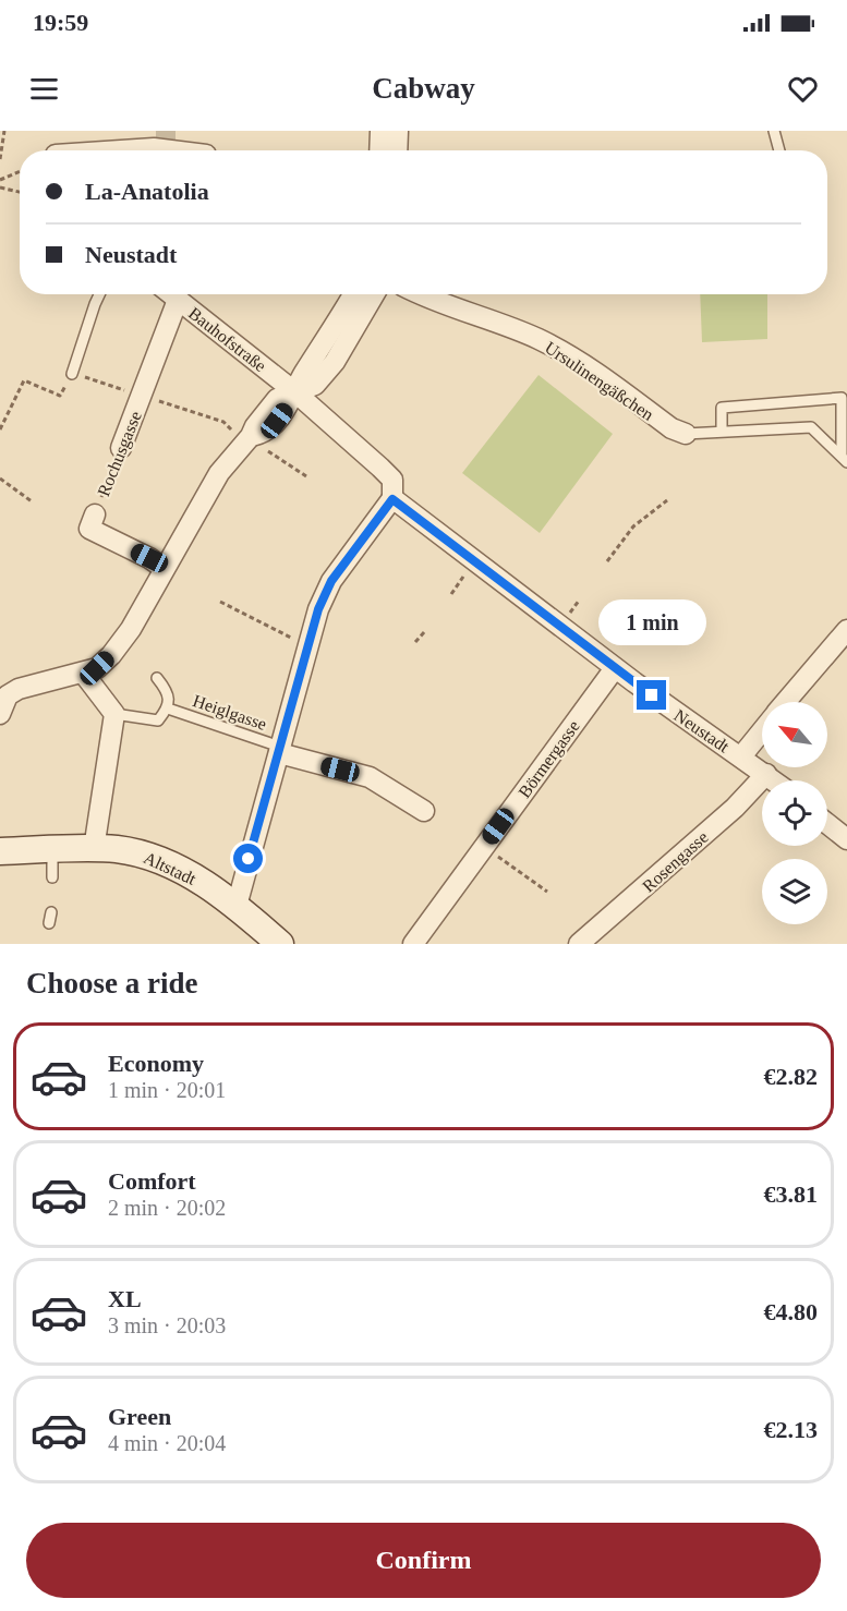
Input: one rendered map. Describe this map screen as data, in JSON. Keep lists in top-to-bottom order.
{
  "streets": {
    "street": [
      "Bauhofstraße",
      "Ursulinengäßchen",
      "Rochusgasse",
      "Neustadt",
      "Börmergasse",
      "Rosengasse",
      "Altstadt"
    ],
    "lane": ["Heiglgasse"]
  },
  "crossings": [
    ["Bauhofstraße", "Rochusgasse"],
    ["Neustadt", "Börmergasse"],
    ["Neustadt", "Rosengasse"]
  ],
  "north": "top left",
  "page": {
    "status": "19:59",
    "header": "Cabway",
    "banner": ["La-Anatolia", "Neustadt"],
    "bubble": "1 min",
    "heading": "Choose a ride",
    "list": [
      {
        "name": "Economy",
        "note": "1 min · 20:01",
        "value": "€2.82"
      },
      {
        "name": "Comfort",
        "note": "2 min · 20:02",
        "value": "€3.81"
      },
      {
        "name": "XL",
        "note": "3 min · 20:03",
        "value": "€4.80"
      },
      {
        "name": "Green",
        "note": "4 min · 20:04",
        "value": "€2.13"
      }
    ],
    "buttons": "Confirm"
  }
}
